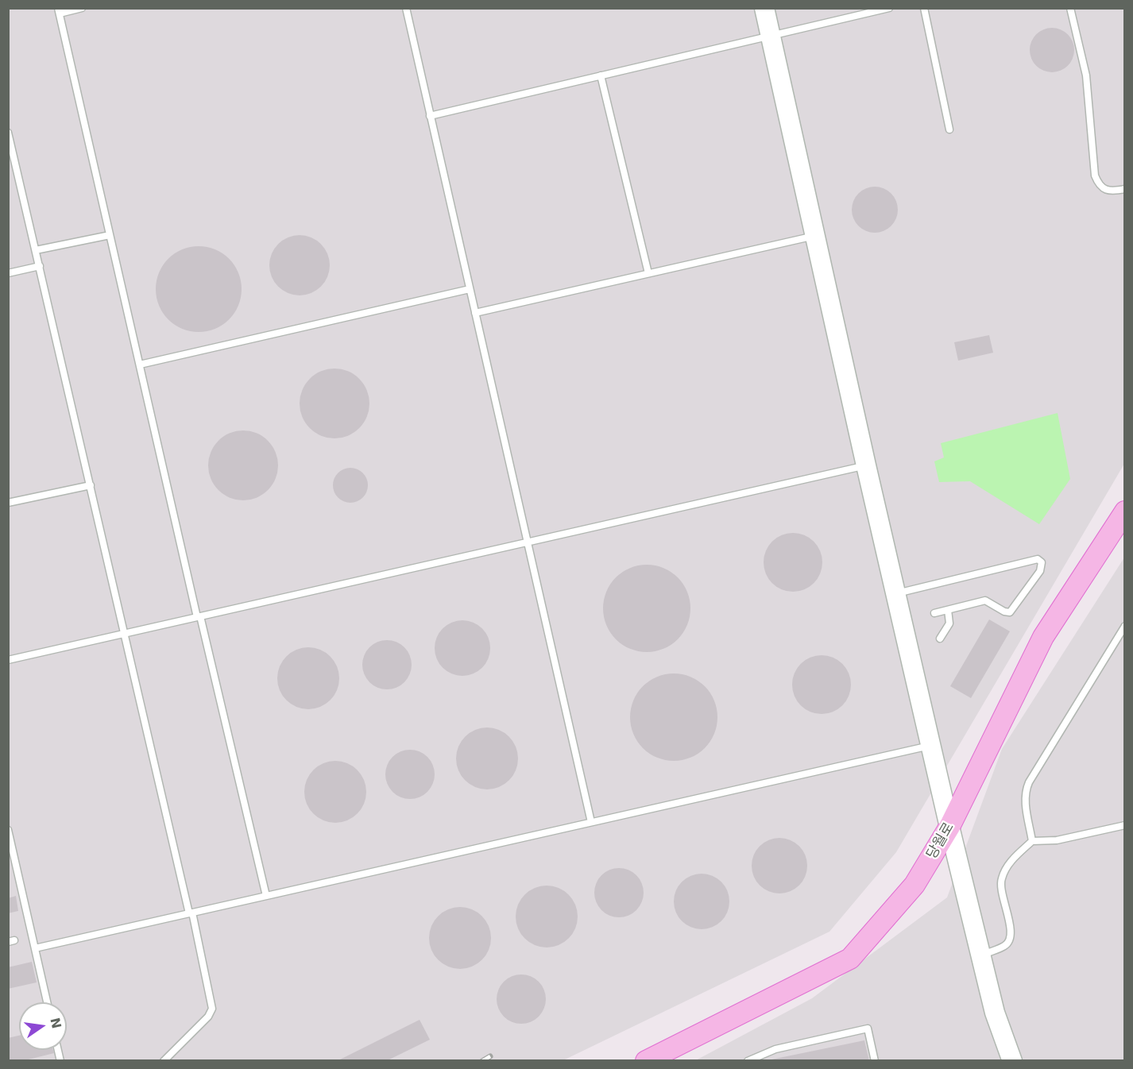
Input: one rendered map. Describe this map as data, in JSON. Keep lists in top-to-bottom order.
{
  "streets": {
    "main road": ["당월로"]
  },
  "north": "right"
}
